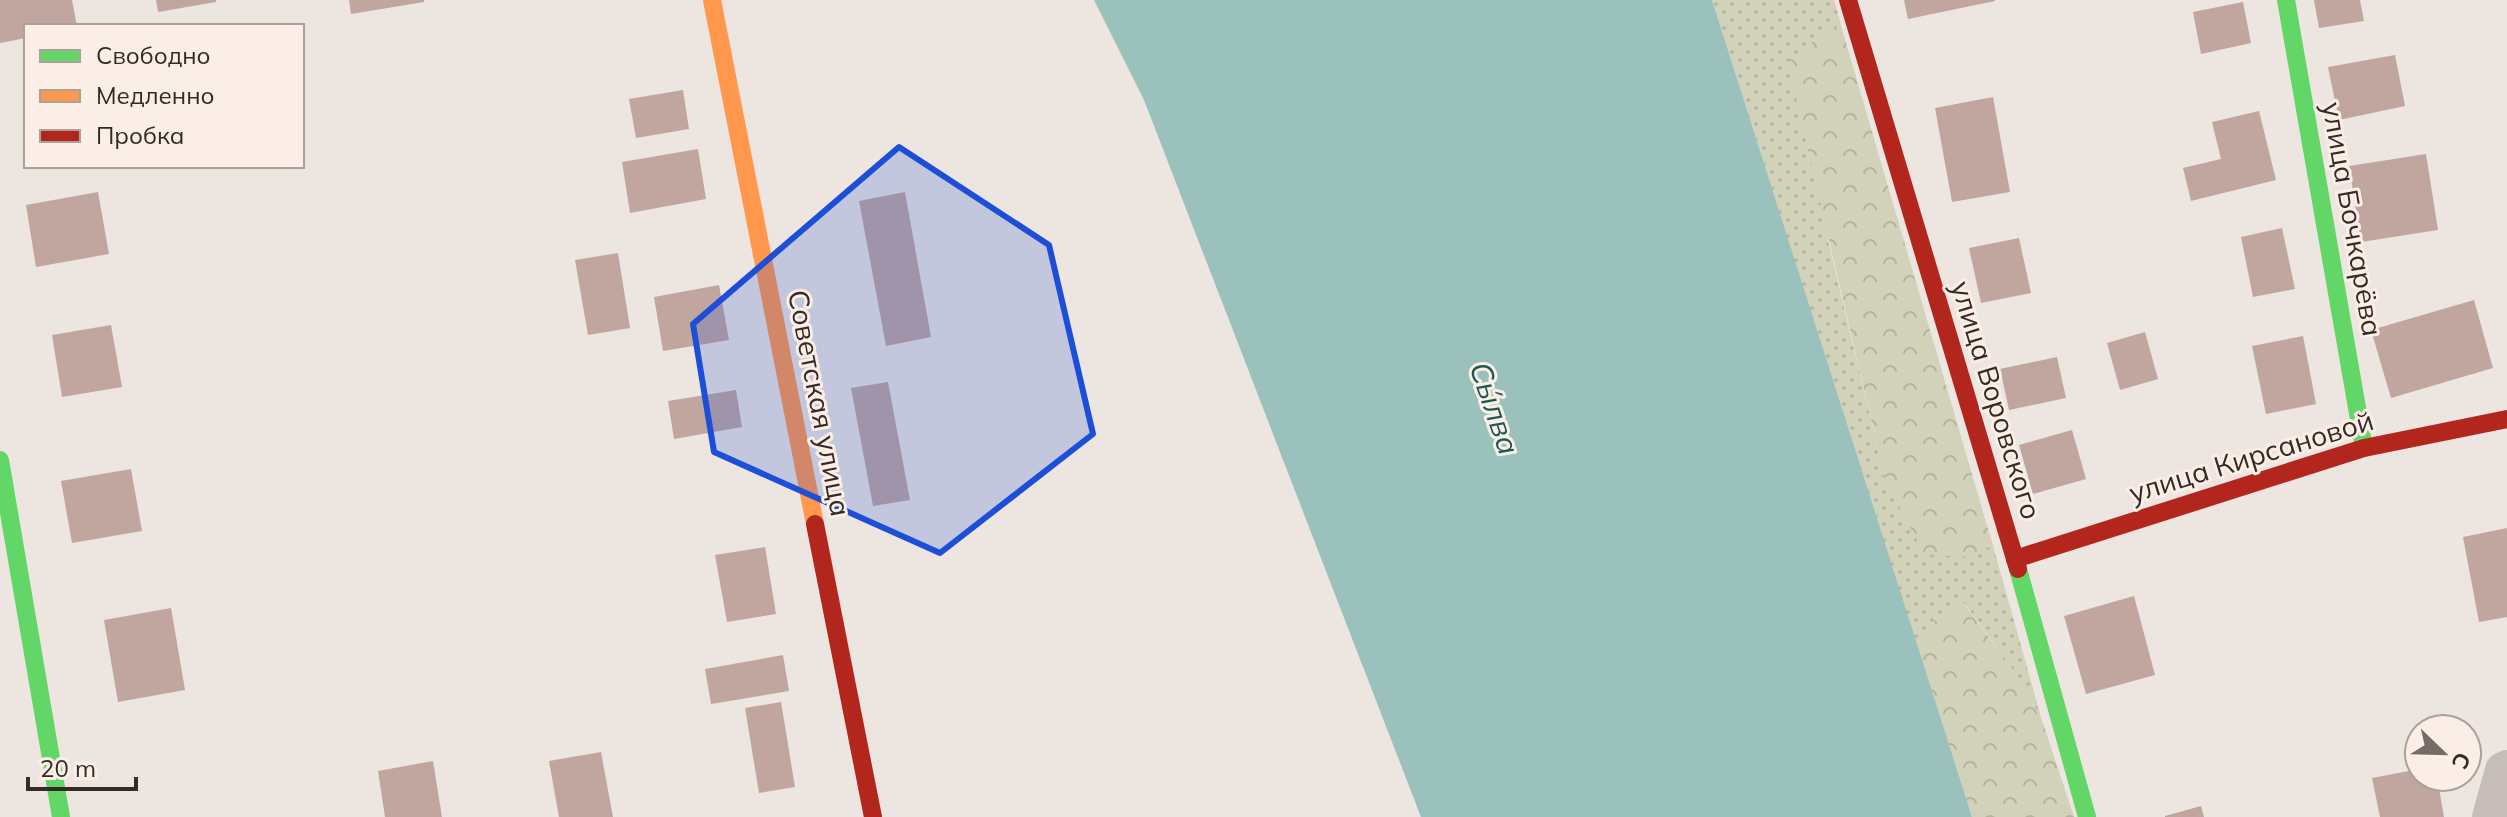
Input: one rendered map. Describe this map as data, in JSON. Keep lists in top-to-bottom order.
{
  "streets": {
    "street": [
      "улица Бочкарёва",
      "улица Воровского",
      "Советская улица",
      "улица Кирсановой"
    ]
  },
  "crossings": [
    ["улица Бочкарёва", "улица Кирсановой"],
    ["улица Воровского", "улица Кирсановой"]
  ],
  "water": ["Сы́лва"],
  "legend": ["Свободно", "Медленно", "Пробка"],
  "scale_bar": "20 m",
  "north": "bottom right"
}
